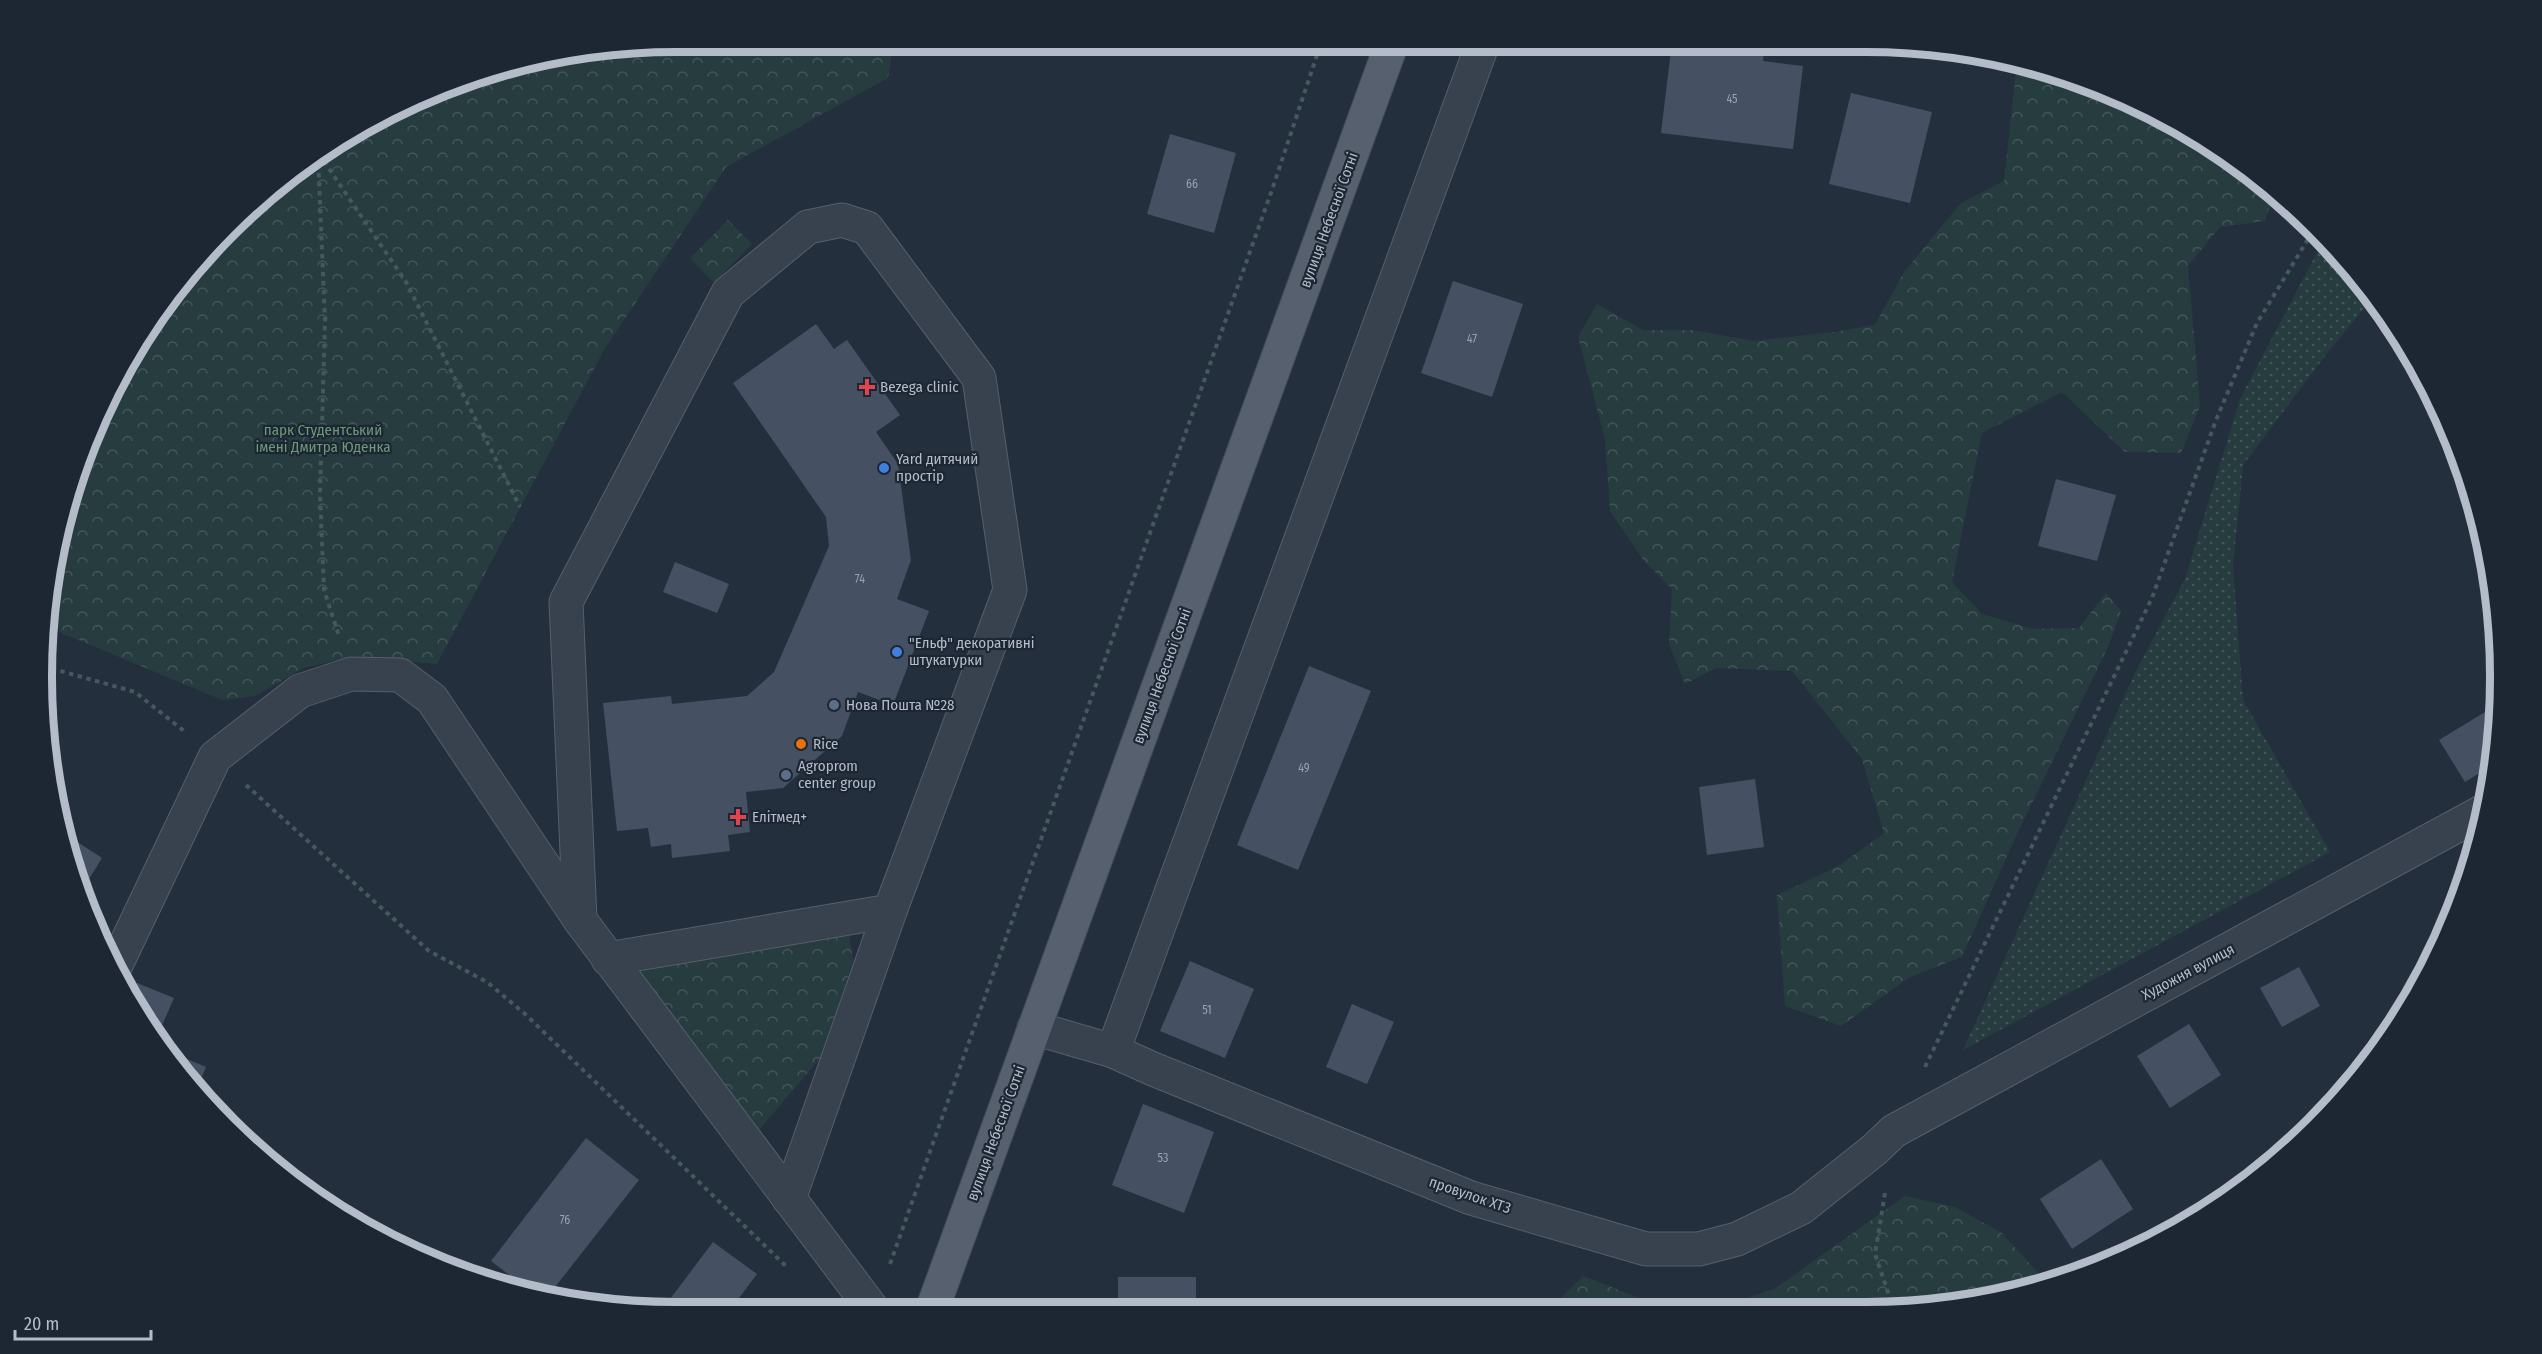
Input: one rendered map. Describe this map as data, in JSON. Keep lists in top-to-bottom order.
{
  "streets": {
    "main road": ["вулиця Небесної Сотні"],
    "street": ["Художня вулиця", "провулок ХТЗ"]
  },
  "crossings": [
    ["вулиця Небесної Сотні", "провулок ХТЗ"],
    ["Художня вулиця", "провулок ХТЗ"]
  ],
  "parks": ["парк Студентський імені Дмитра Юденка"],
  "places": {
    "health": ["Bezega clinic", "Елітмед+"],
    "other": [
      "Yard дитячий простір",
      "\"Ельф\" декоративні штукатурки",
      "Нова Пошта №28",
      "Rice",
      "Agroprom center group"
    ]
  },
  "house_numbers": [
    "45",
    "66",
    "47",
    "74",
    "49",
    "51",
    "53",
    "76"
  ],
  "scale_bar": "20 m"
}
